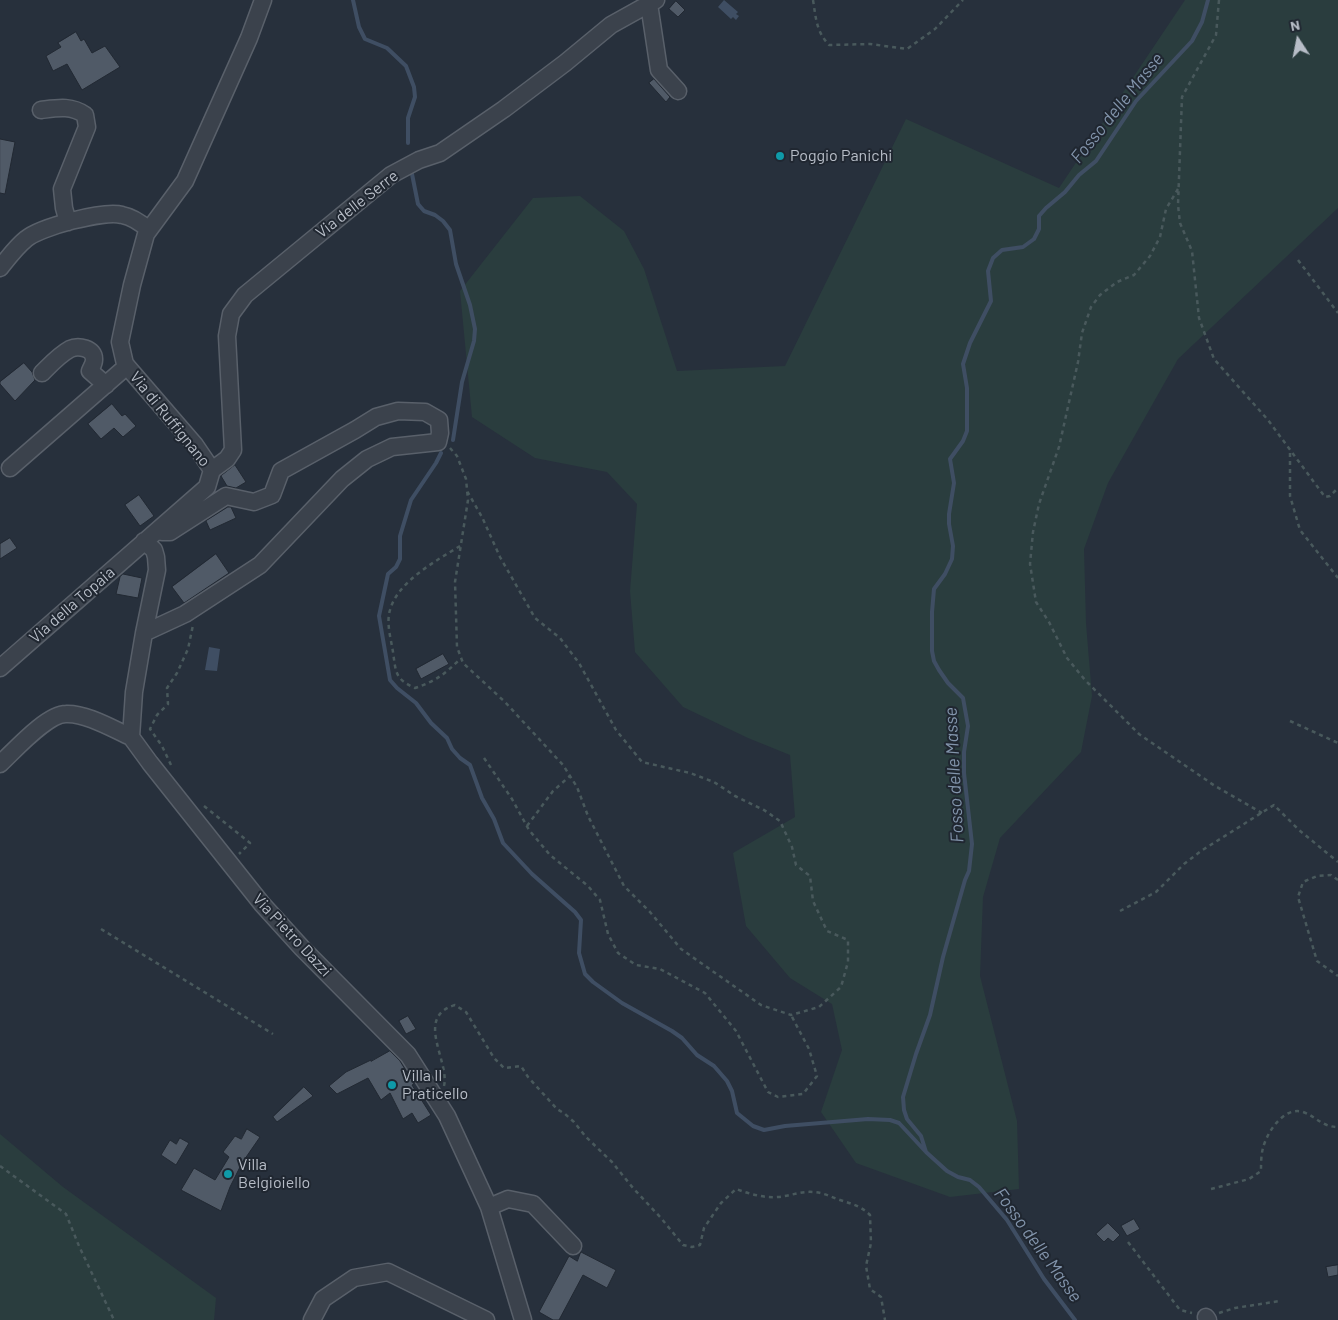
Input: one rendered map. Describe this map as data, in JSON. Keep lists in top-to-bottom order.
{
  "streets": {
    "street": [
      "Via delle Serre",
      "Via di Ruffignano",
      "Via della Topaia",
      "Via Pietro Dazzi"
    ]
  },
  "crossings": [
    ["Via delle Serre", "Via di Ruffignano"],
    ["Via di Ruffignano", "Via della Topaia"]
  ],
  "water": ["Fosso delle Masse"],
  "places": ["Poggio Panichi", "Villa Il Praticello", "Villa Belgioiello"],
  "north": "top"
}
